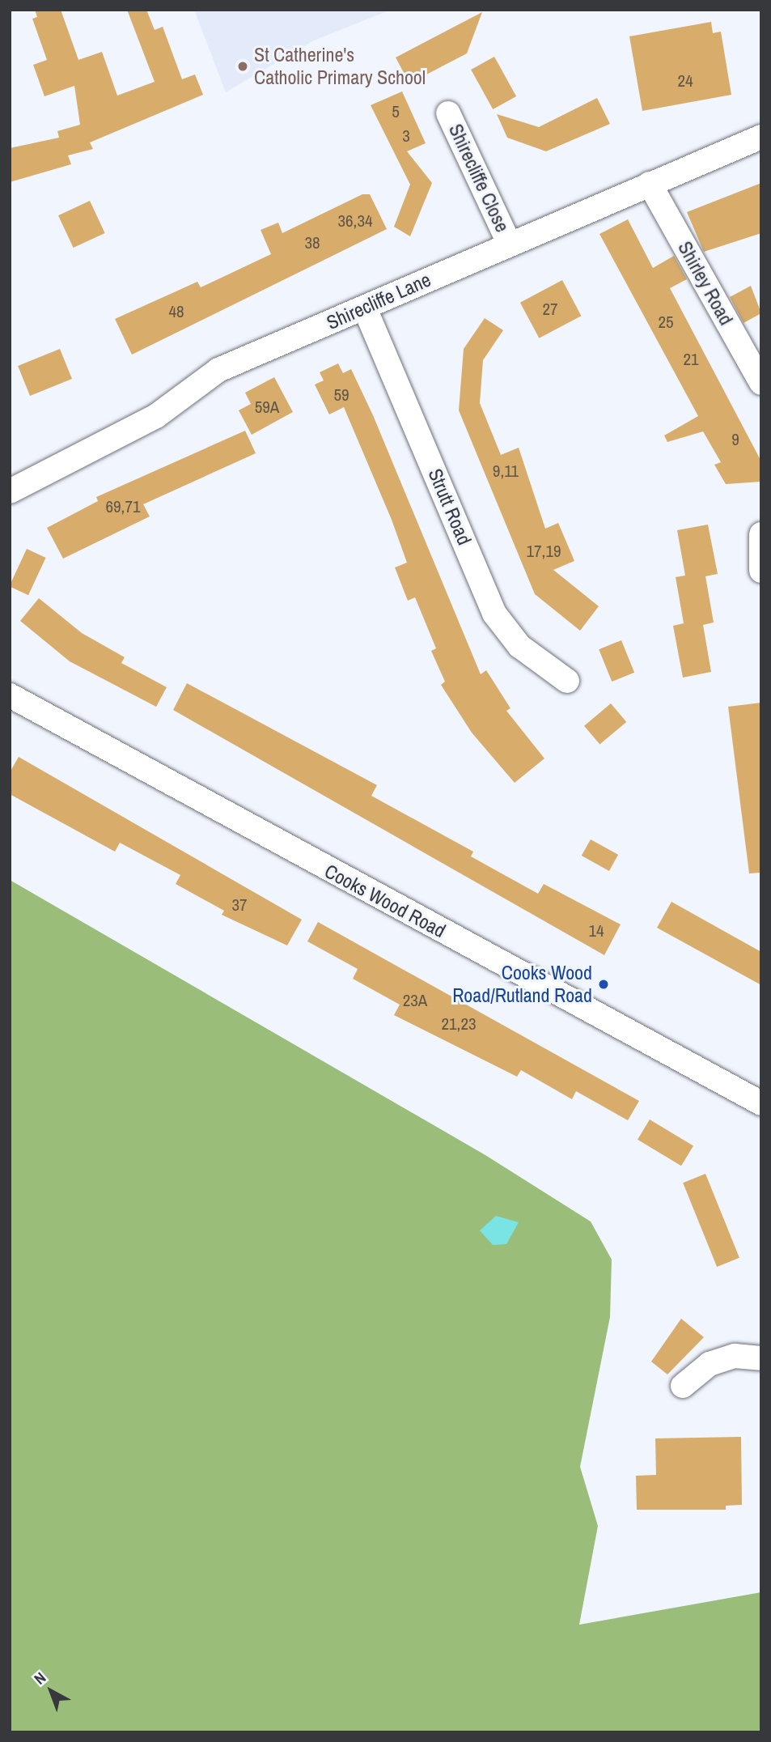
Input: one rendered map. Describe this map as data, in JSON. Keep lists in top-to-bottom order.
{
  "streets": {
    "street": [
      "Shirecliffe Close",
      "Shirley Road",
      "Shirecliffe Lane",
      "Strutt Road",
      "Cooks Wood Road"
    ]
  },
  "crossings": [
    ["Shirecliffe Close", "Shirecliffe Lane"],
    ["Shirley Road", "Shirecliffe Lane"],
    ["Shirecliffe Lane", "Strutt Road"]
  ],
  "places": ["St Catherine's Catholic Primary School", "Cooks Wood Road/Rutland Road"],
  "house_numbers": [
    "24",
    "5",
    "3",
    "36,34",
    "38",
    "27",
    "48",
    "25",
    "21",
    "59",
    "59A",
    "9",
    "9,11",
    "69,71",
    "17,19",
    "37",
    "14",
    "23A",
    "21,23"
  ],
  "north": "top left"
}
